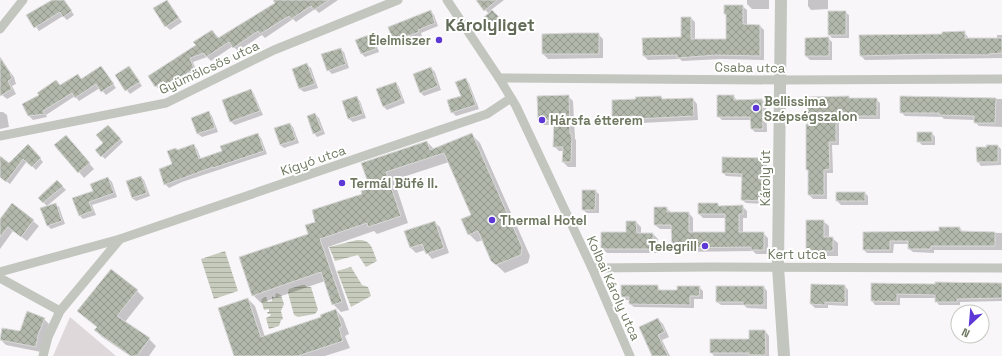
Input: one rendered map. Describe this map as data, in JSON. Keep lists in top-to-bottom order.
{
  "streets": {
    "street": [
      "Gyümölcsös utca",
      "Csaba utca",
      "Kígyó utca",
      "Károly út",
      "Kert utca",
      "Kolbai Károly utca"
    ]
  },
  "crossings": [
    ["Csaba utca", "Károly út"],
    ["Csaba utca", "Kolbai Károly utca"],
    ["Kígyó utca", "Kolbai Károly utca"],
    ["Károly út", "Kert utca"],
    ["Kert utca", "Kolbai Károly utca"]
  ],
  "districts": ["Károlyliget"],
  "places": [
    "Élelmiszer",
    "Bellissima Szépségszalon",
    "Hársfa étterem",
    "Termál Büfé II.",
    "Thermal Hotel",
    "Telegrill"
  ],
  "north": "bottom left"
}
